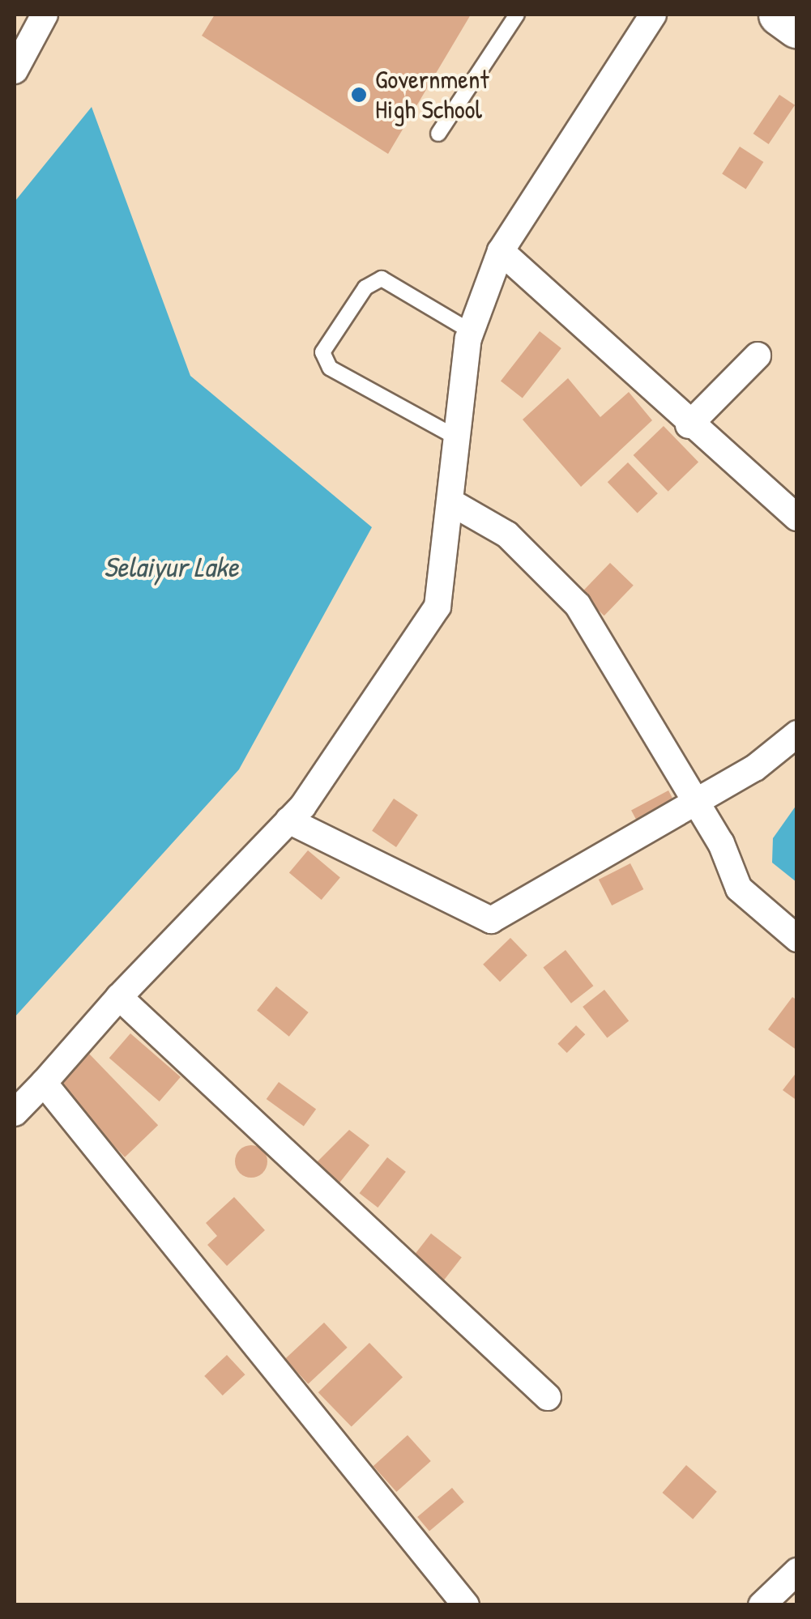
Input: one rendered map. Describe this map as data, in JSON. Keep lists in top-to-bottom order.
{
  "water": ["Selaiyur Lake"],
  "places": ["Government High School"]
}
